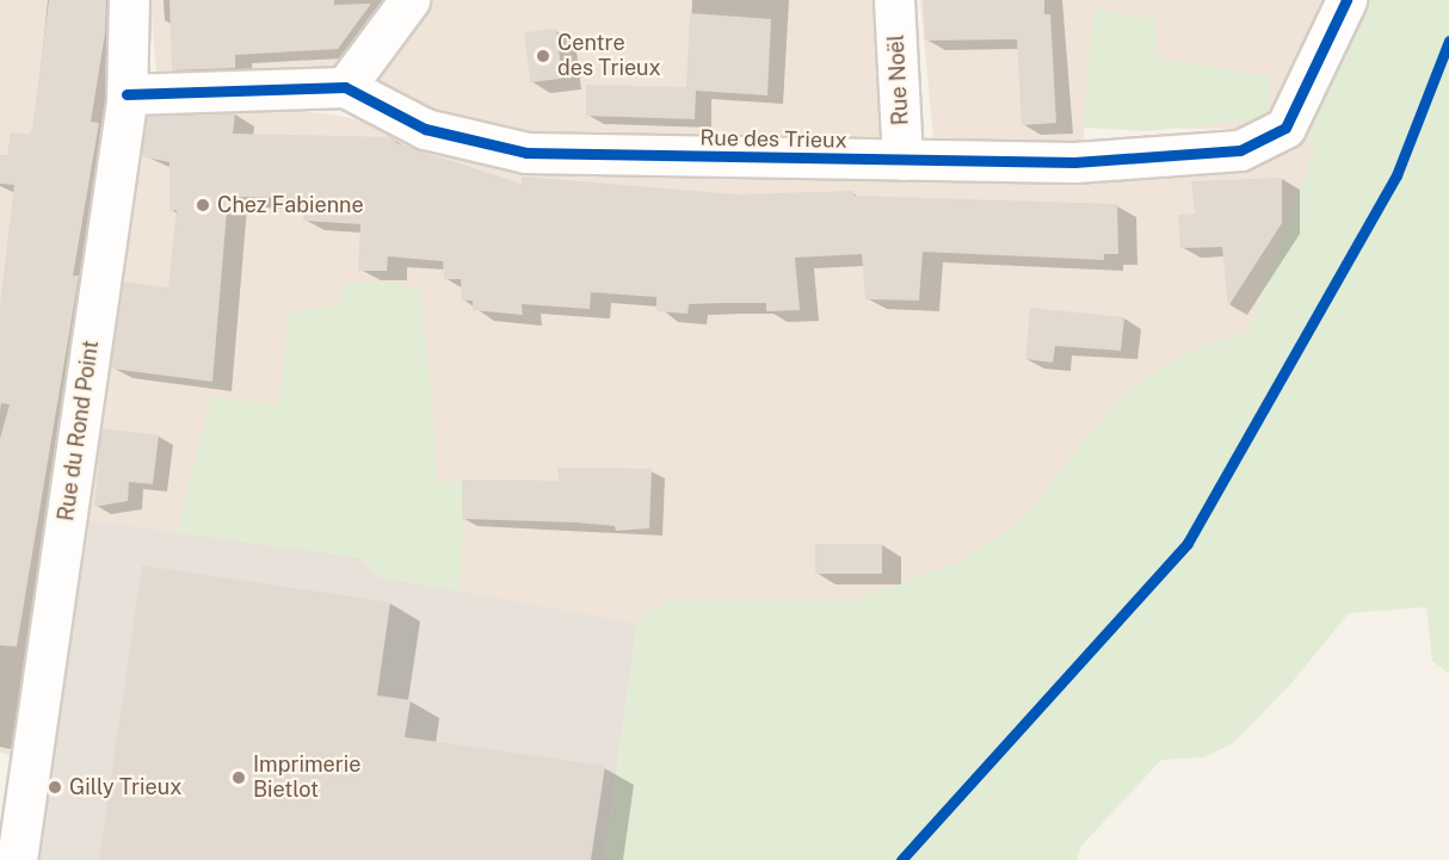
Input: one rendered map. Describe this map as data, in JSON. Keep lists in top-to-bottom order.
{
  "streets": {
    "street": ["Rue Noël", "Rue des Trieux", "Rue du Rond Point"]
  },
  "crossings": [
    ["Rue Noël", "Rue des Trieux"],
    ["Rue des Trieux", "Rue du Rond Point"]
  ],
  "places": [
    "Centre des Trieux",
    "Chez Fabienne",
    "Imprimerie Bietlot",
    "Gilly Trieux"
  ]
}
